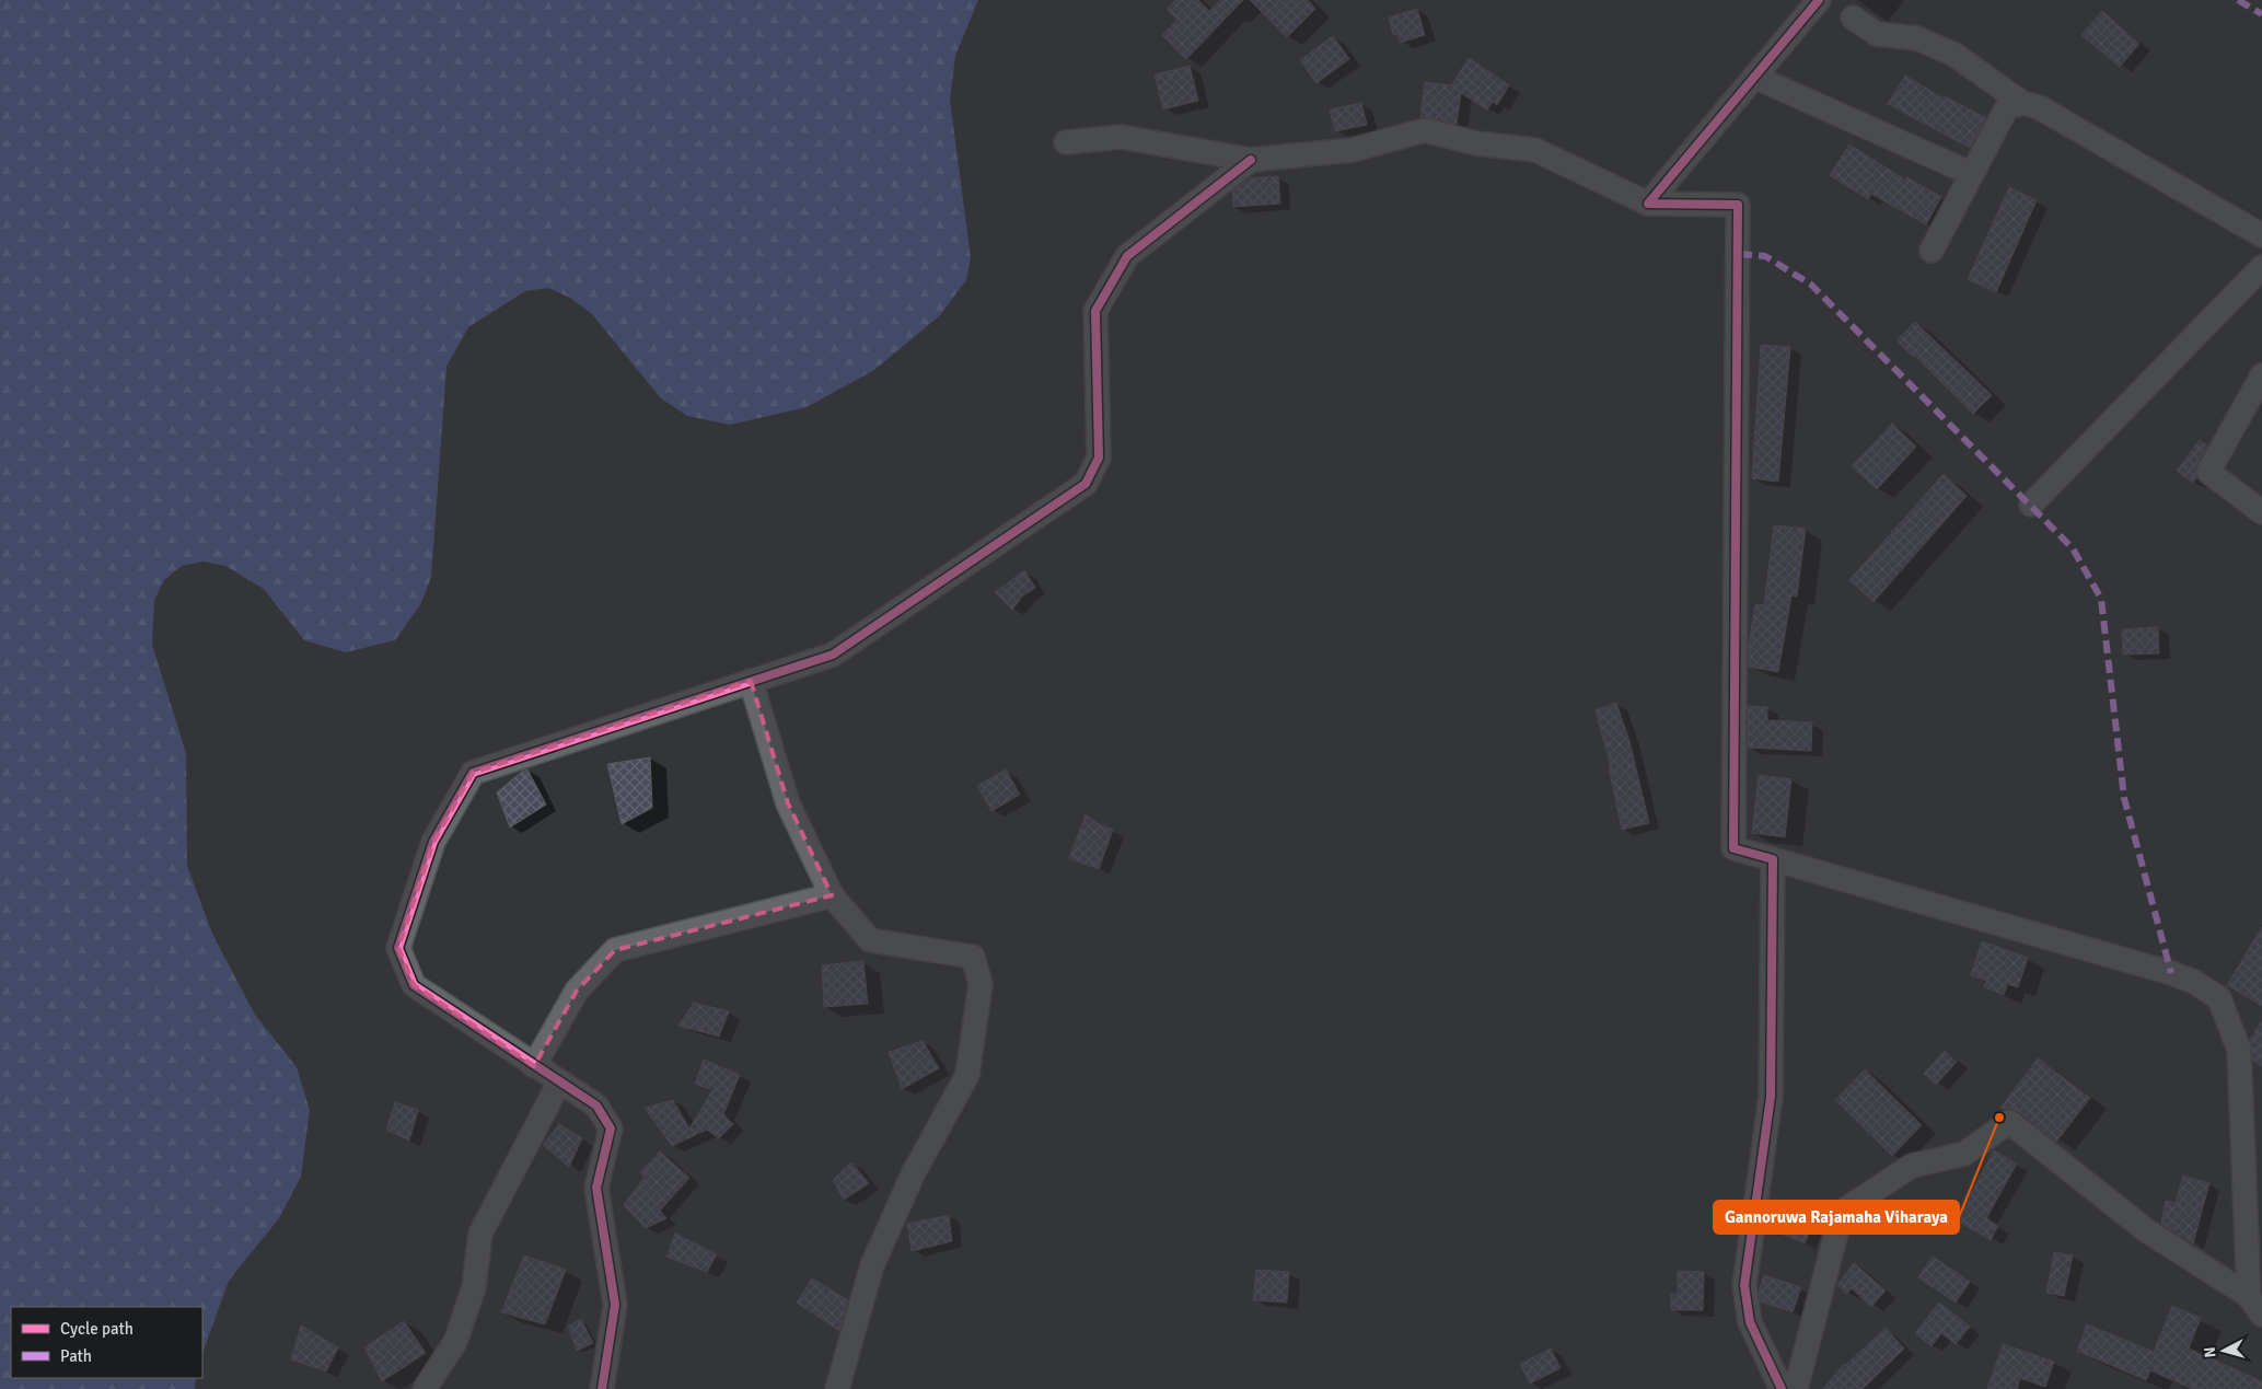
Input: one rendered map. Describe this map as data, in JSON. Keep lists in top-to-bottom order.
{
  "places": ["Gannoruwa Rajamaha Viharaya"],
  "legend": ["Cycle path", "Path"],
  "north": "left"
}
